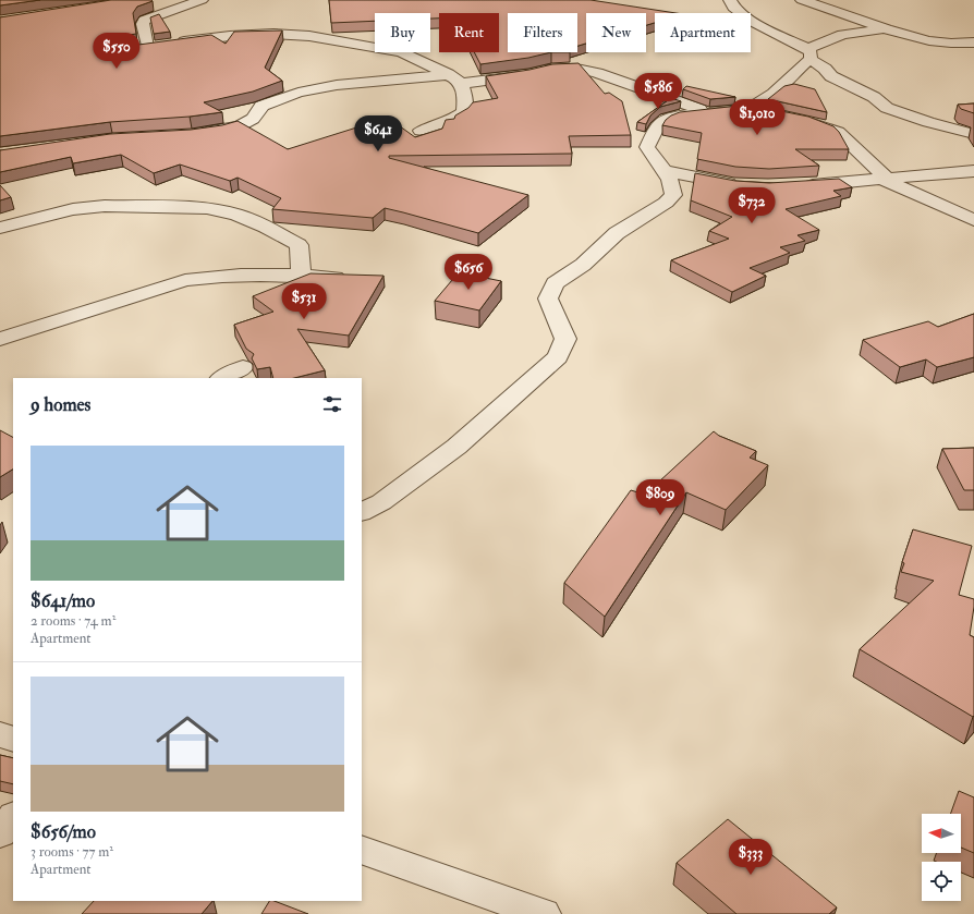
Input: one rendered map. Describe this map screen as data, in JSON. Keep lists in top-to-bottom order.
{
  "north": "left",
  "page": {
    "chip": [
      "Buy",
      "Rent",
      "Filters",
      "New",
      "Apartment"
    ],
    "price": [
      "$550",
      "$586",
      "$1,010",
      "$641",
      "$732",
      "$656",
      "$531",
      "$809",
      "$333"
    ],
    "heading": "9 homes",
    "list": [
      {
        "name": "$641/mo",
        "note": "2 rooms · 74 m² · Apartment"
      },
      {
        "name": "$656/mo",
        "note": "3 rooms · 77 m² · Apartment"
      }
    ]
  }
}
